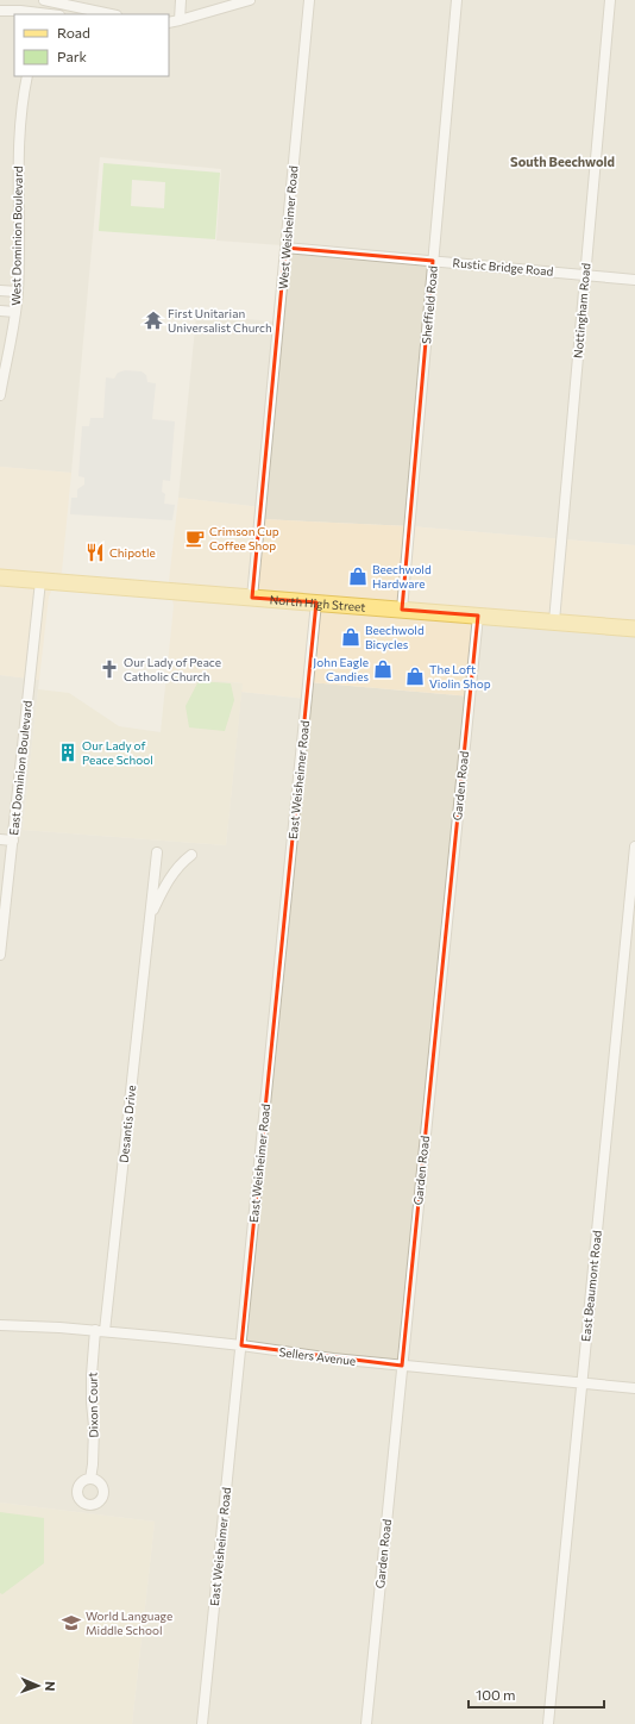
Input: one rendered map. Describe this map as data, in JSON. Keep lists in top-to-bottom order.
{
  "streets": {
    "main road": ["North High Street"],
    "street": [
      "West Weisheimer Road",
      "West Dominion Boulevard",
      "Rustic Bridge Road",
      "Sheffield Road",
      "Nottingham Road",
      "East Dominion Boulevard",
      "East Weisheimer Road",
      "Garden Road",
      "Desantis Drive",
      "East Beaumont Road",
      "Sellers Avenue",
      "Dixon Court"
    ]
  },
  "crossings": [
    ["West Weisheimer Road", "Rustic Bridge Road"],
    ["West Weisheimer Road", "North High Street"],
    ["Rustic Bridge Road", "Sheffield Road"],
    ["Rustic Bridge Road", "Nottingham Road"],
    ["Sheffield Road", "North High Street"],
    ["Nottingham Road", "North High Street"],
    ["North High Street", "East Dominion Boulevard"],
    ["North High Street", "East Weisheimer Road"],
    ["North High Street", "Garden Road"],
    ["East Weisheimer Road", "Sellers Avenue"],
    ["Garden Road", "Sellers Avenue"],
    ["Desantis Drive", "Sellers Avenue"],
    ["Desantis Drive", "Dixon Court"],
    ["East Beaumont Road", "Sellers Avenue"],
    ["Sellers Avenue", "Dixon Court"]
  ],
  "districts": ["South Beechwold"],
  "places": {
    "temple": ["First Unitarian Universalist Church"],
    "cafe": ["Crimson Cup Coffee Shop"],
    "restaurant": ["Chipotle"],
    "shop": [
      "Beechwold Hardware",
      "Beechwold Bicycles",
      "John Eagle Candies",
      "The Loft Violin Shop"
    ],
    "church": ["Our Lady of Peace Catholic Church"],
    "building": ["Our Lady of Peace School"],
    "school or university": ["World Language Middle School"]
  },
  "legend": ["Road", "Park"],
  "scale_bar": "100 m",
  "north": "right"
}
